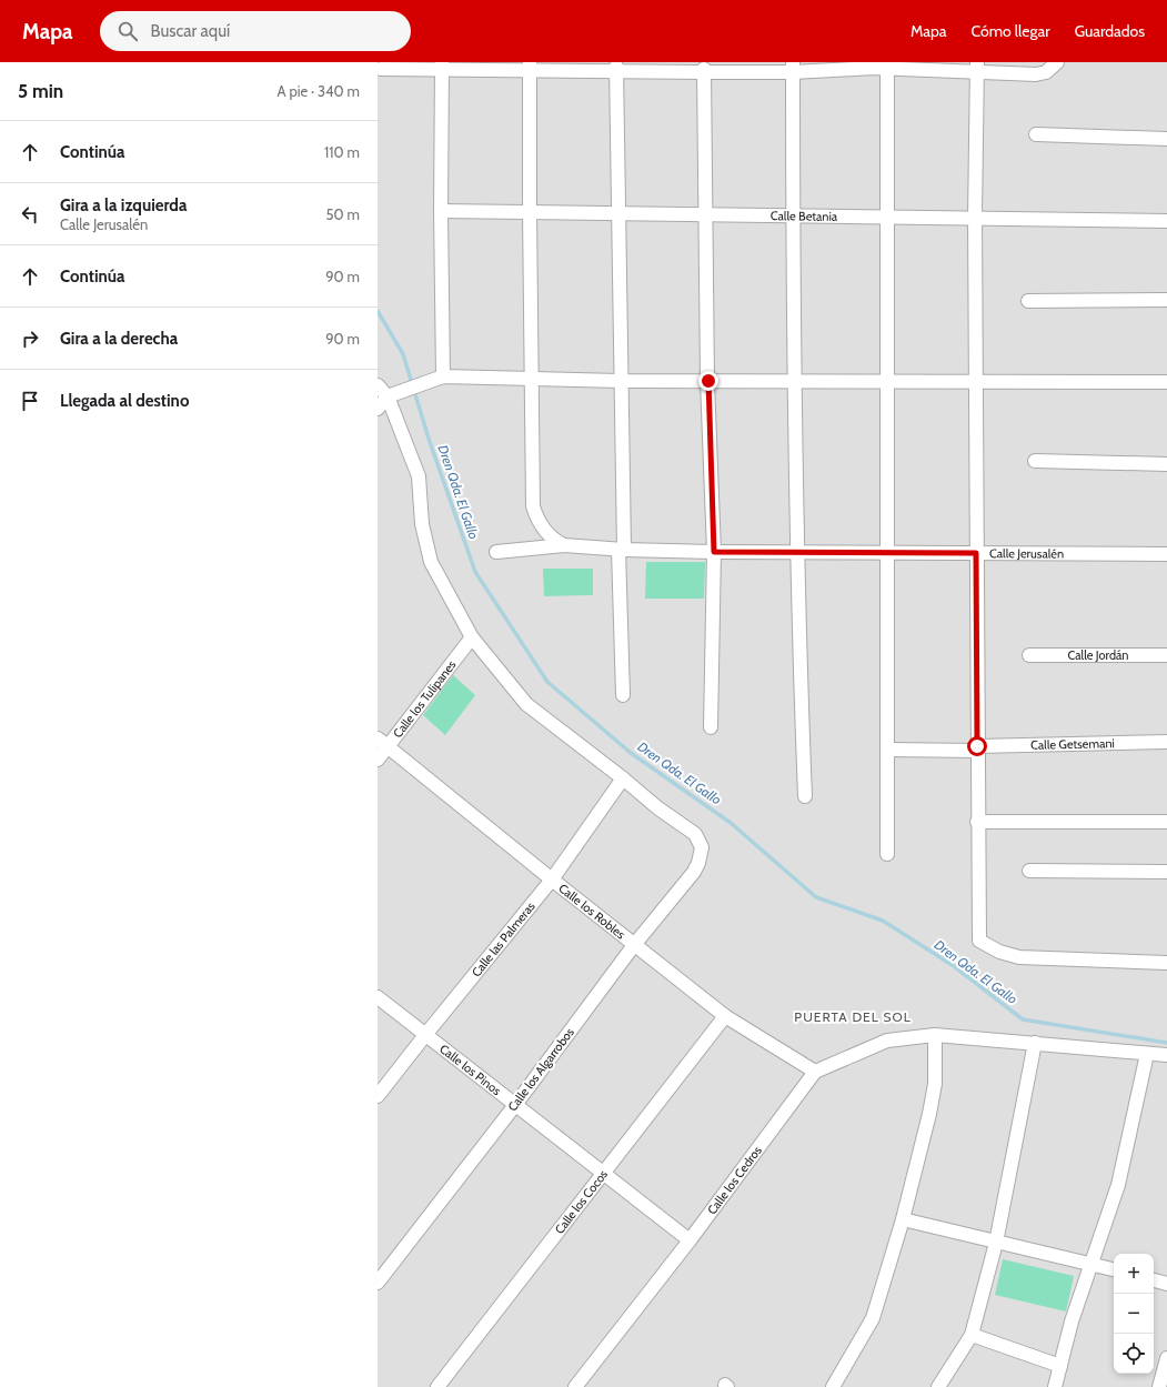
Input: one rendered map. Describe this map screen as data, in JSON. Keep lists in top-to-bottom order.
{
  "streets": {
    "street": [
      "Calle Betania",
      "Calle Jerusalén",
      "Calle Jordán",
      "Calle los Tulipanes",
      "Calle Getsemani",
      "Calle los Robles",
      "Calle las Palmeras",
      "Calle los Algarrobos",
      "Calle los Pinos",
      "Calle los Cedros",
      "Calle los Cocos"
    ]
  },
  "crossings": [
    ["Calle los Tulipanes", "Calle los Robles"],
    ["Calle los Robles", "Calle las Palmeras"],
    ["Calle los Robles", "Calle los Algarrobos"],
    ["Calle los Robles", "Calle los Cedros"],
    ["Calle los Robles", "Calle los Cocos"],
    ["Calle las Palmeras", "Calle los Algarrobos"],
    ["Calle las Palmeras", "Calle los Pinos"],
    ["Calle los Algarrobos", "Calle los Pinos"],
    ["Calle los Pinos", "Calle los Cedros"],
    ["Calle los Pinos", "Calle los Cocos"]
  ],
  "districts": ["PUERTA DEL SOL"],
  "water": ["Dren Qda. El Gallo"],
  "page": {
    "header": "Mapa",
    "search": "Buscar aquí",
    "nav": ["Mapa", "Cómo llegar", "Guardados"],
    "heading": ["5 min", "A pie · 340 m"],
    "list": [
      ["Continúa", "110 m"],
      ["Gira a la izquierda", "Calle Jerusalén", "50 m"],
      ["Continúa", "90 m"],
      ["Gira a la derecha", "90 m"],
      "Llegada al destino"
    ],
    "map_buttons": ["+", "−"]
  }
}
